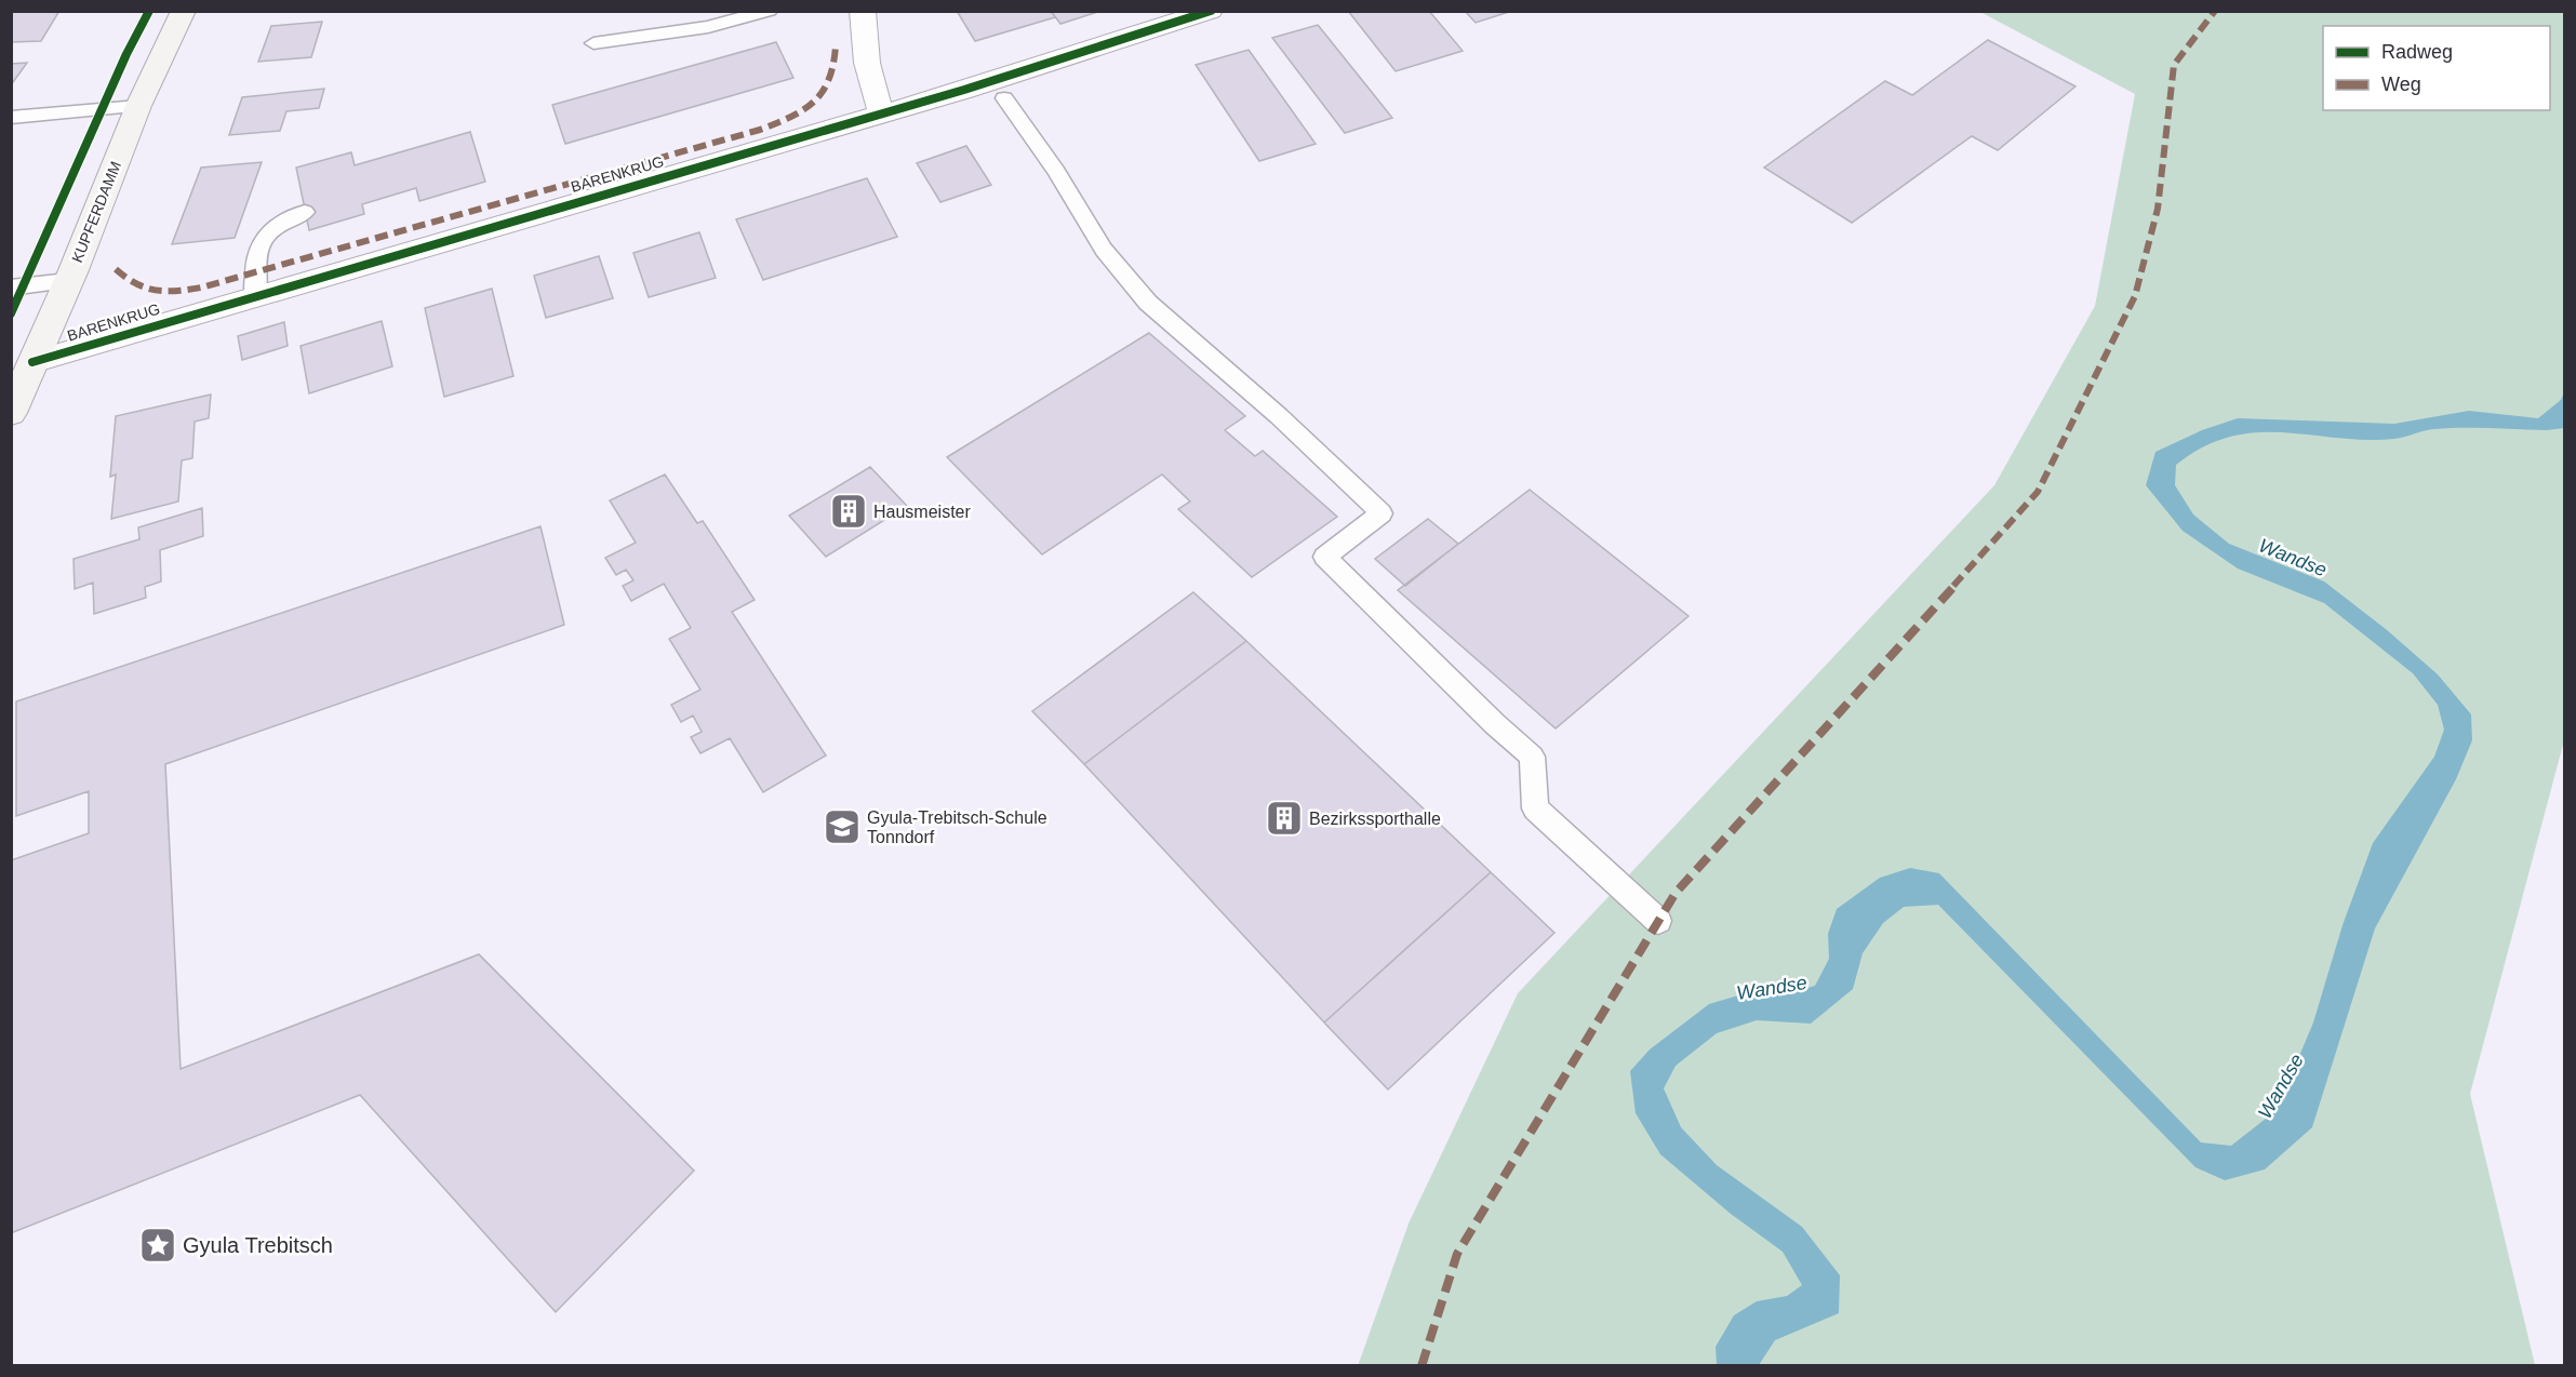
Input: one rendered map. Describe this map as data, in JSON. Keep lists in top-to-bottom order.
{
  "streets": {
    "street": ["BARENKRUG", "KUPFERDAMM"]
  },
  "crossings": [
    ["BARENKRUG", "KUPFERDAMM"]
  ],
  "water": ["Wandse"],
  "places": {
    "building": ["Hausmeister", "Bezirkssporthalle"],
    "school or university": ["Gyula-Trebitsch-Schule Tonndorf"],
    "place": ["Gyula Trebitsch"]
  },
  "legend": ["Radweg", "Weg"]
}
